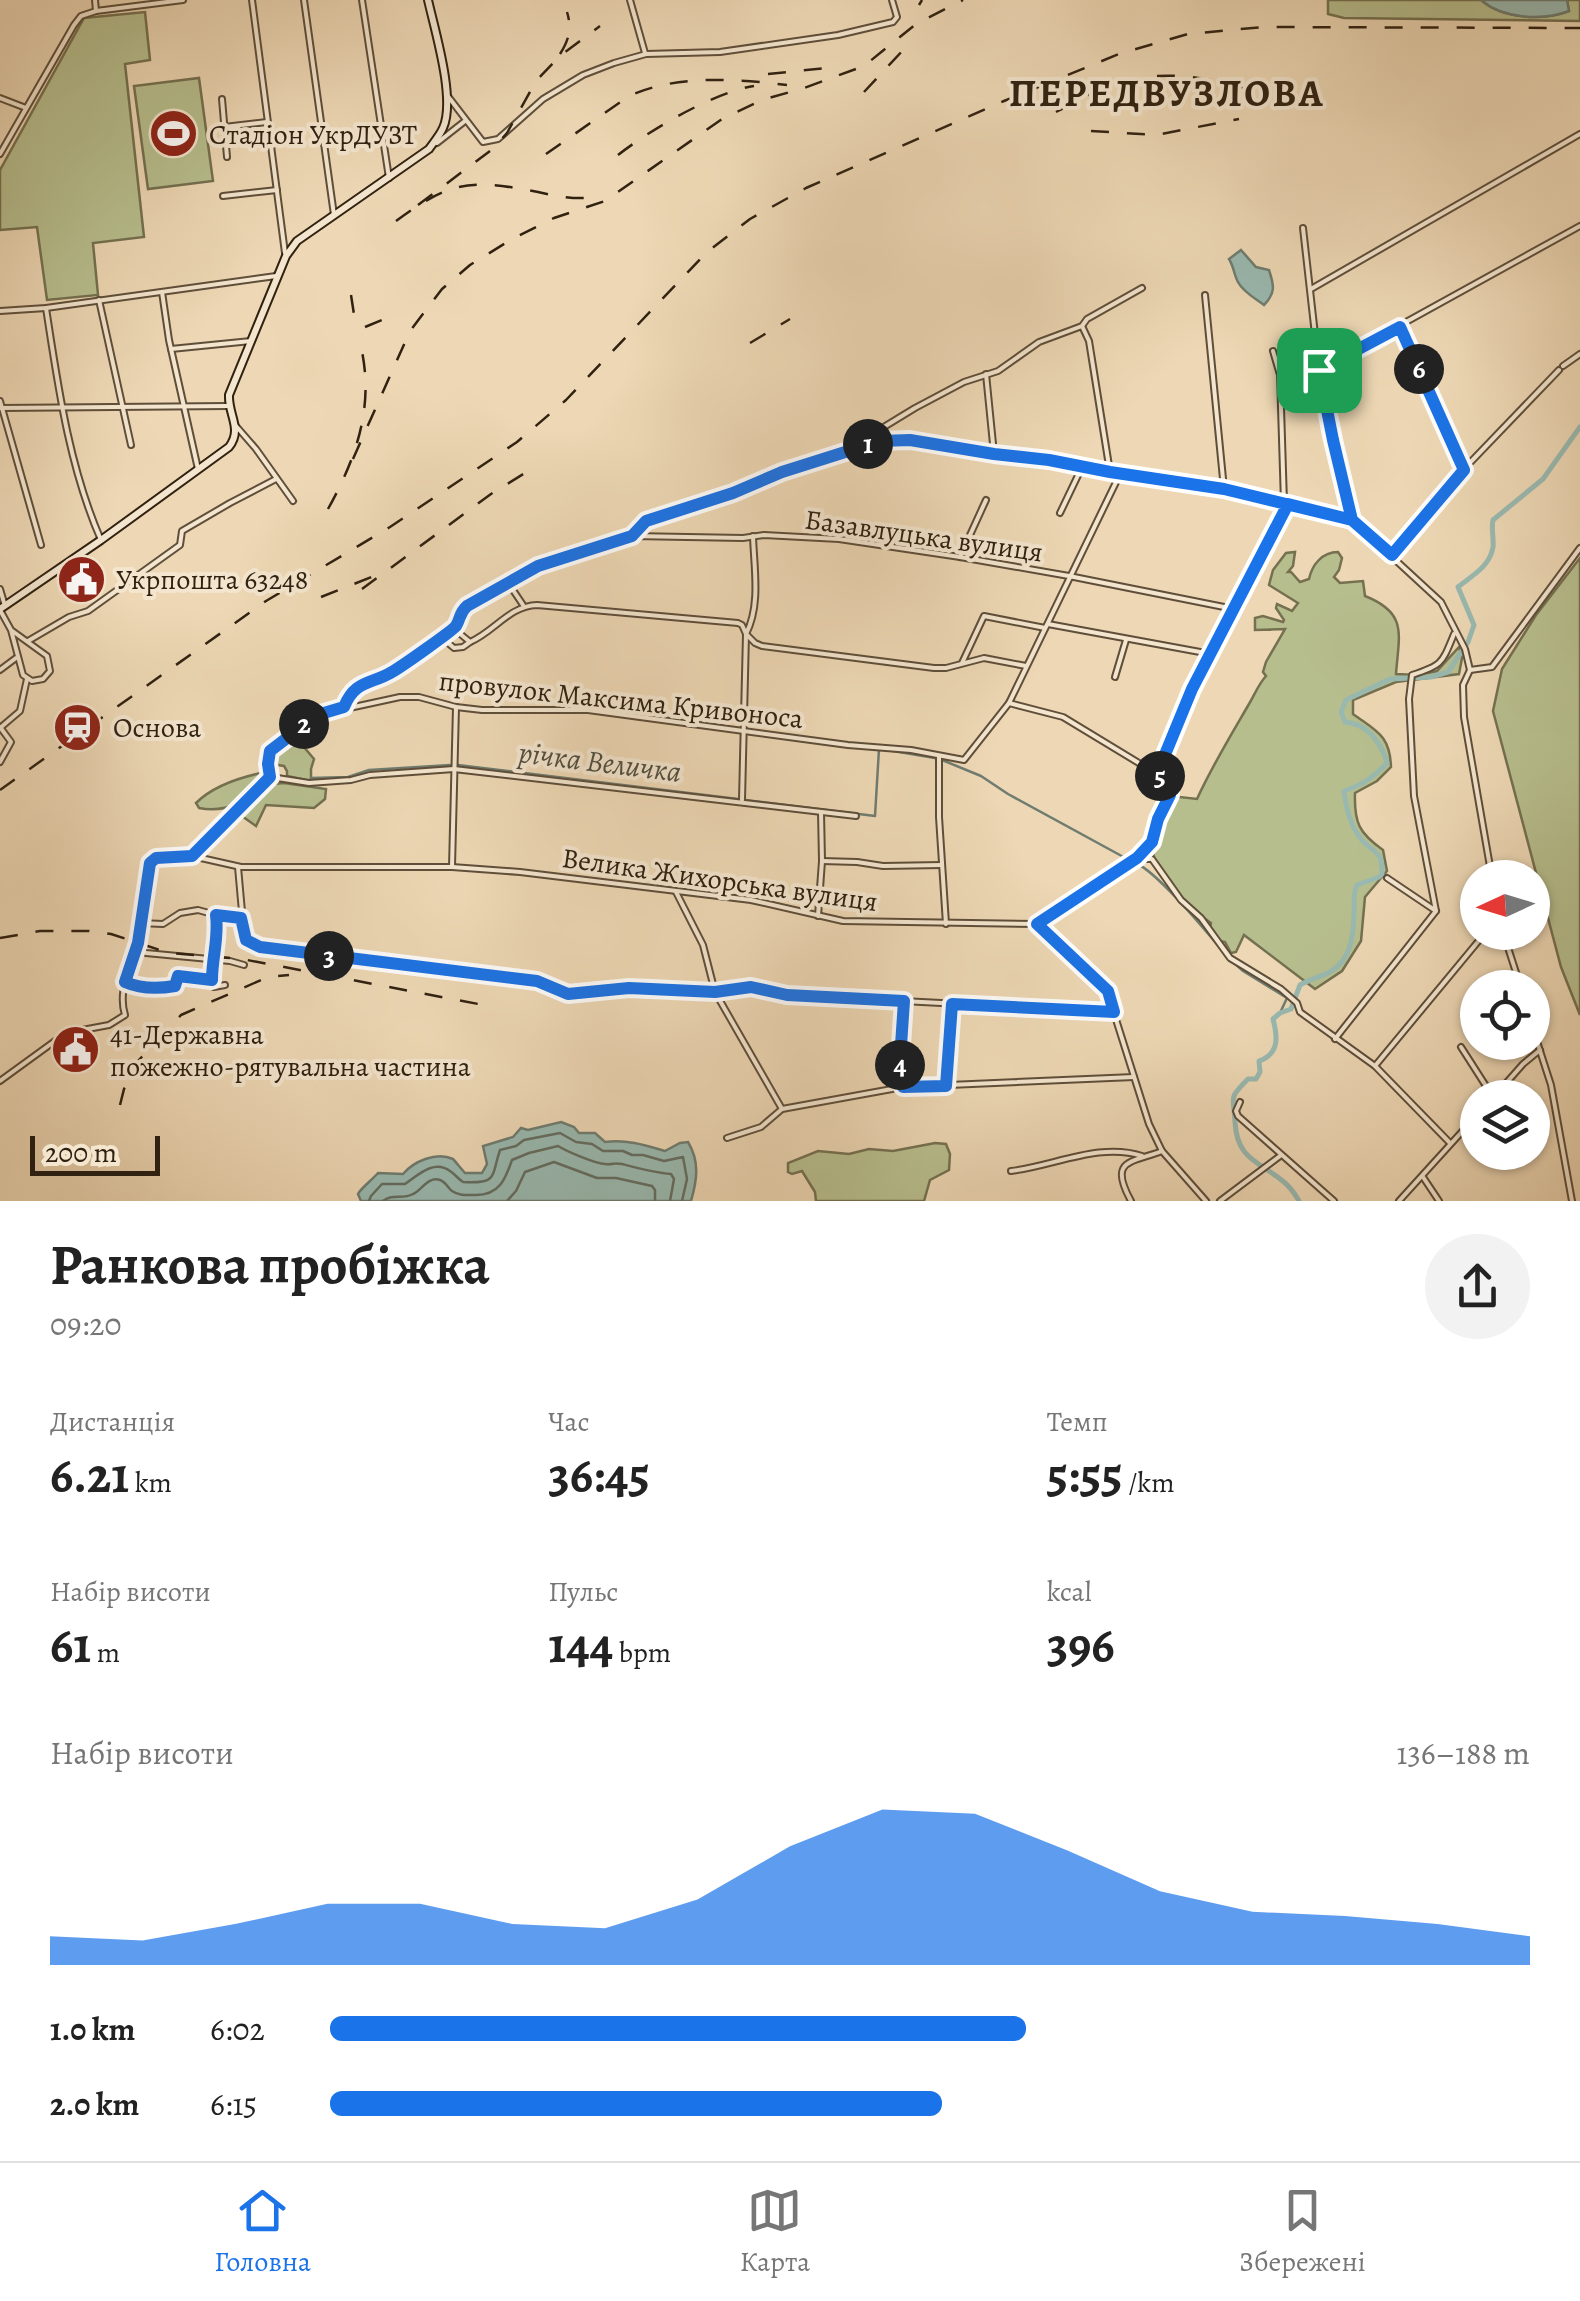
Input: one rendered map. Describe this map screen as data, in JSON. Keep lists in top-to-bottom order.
{
  "streets": {
    "street": ["Базавлуцька вулиця", "провулок Максима Кривоноса", "Велика Жихорська вулиця"]
  },
  "crossings": [
    ["Базавлуцька вулиця", "провулок Максима Кривоноса"],
    ["провулок Максима Кривоноса", "Велика Жихорська вулиця"]
  ],
  "districts": ["ПЕРЕДВУЗЛОВА"],
  "water": ["річка Величка"],
  "places": {
    "sports": ["Стадіон УкрДУЗТ"],
    "public building": ["Укрпошта 63248", "41-Державна пожежно-рятувальна частина"],
    "station": ["Основа"]
  },
  "scale_bar": "200 m",
  "north": "left",
  "page": {
    "pins": [
      "6",
      "1",
      "2",
      "5",
      "3",
      "4"
    ],
    "scale": "200 m",
    "heading": ["Ранкова пробіжка", "09:20"],
    "stats": [
      ["Дистанція", "6.21 km"],
      ["Час", "36:45"],
      ["Темп", "5:55 /km"],
      ["Набір висоти", "61 m"],
      ["Пульс", "144 bpm"],
      ["kcal", "396"]
    ],
    "chart": ["Набір висоти", "136–188 m"],
    "list": [
      {
        "name": "1.0 km",
        "note": "6:02"
      },
      {
        "name": "2.0 km",
        "note": "6:15"
      }
    ],
    "tabs": ["Головна", "Карта", "Збережені"]
  }
}
